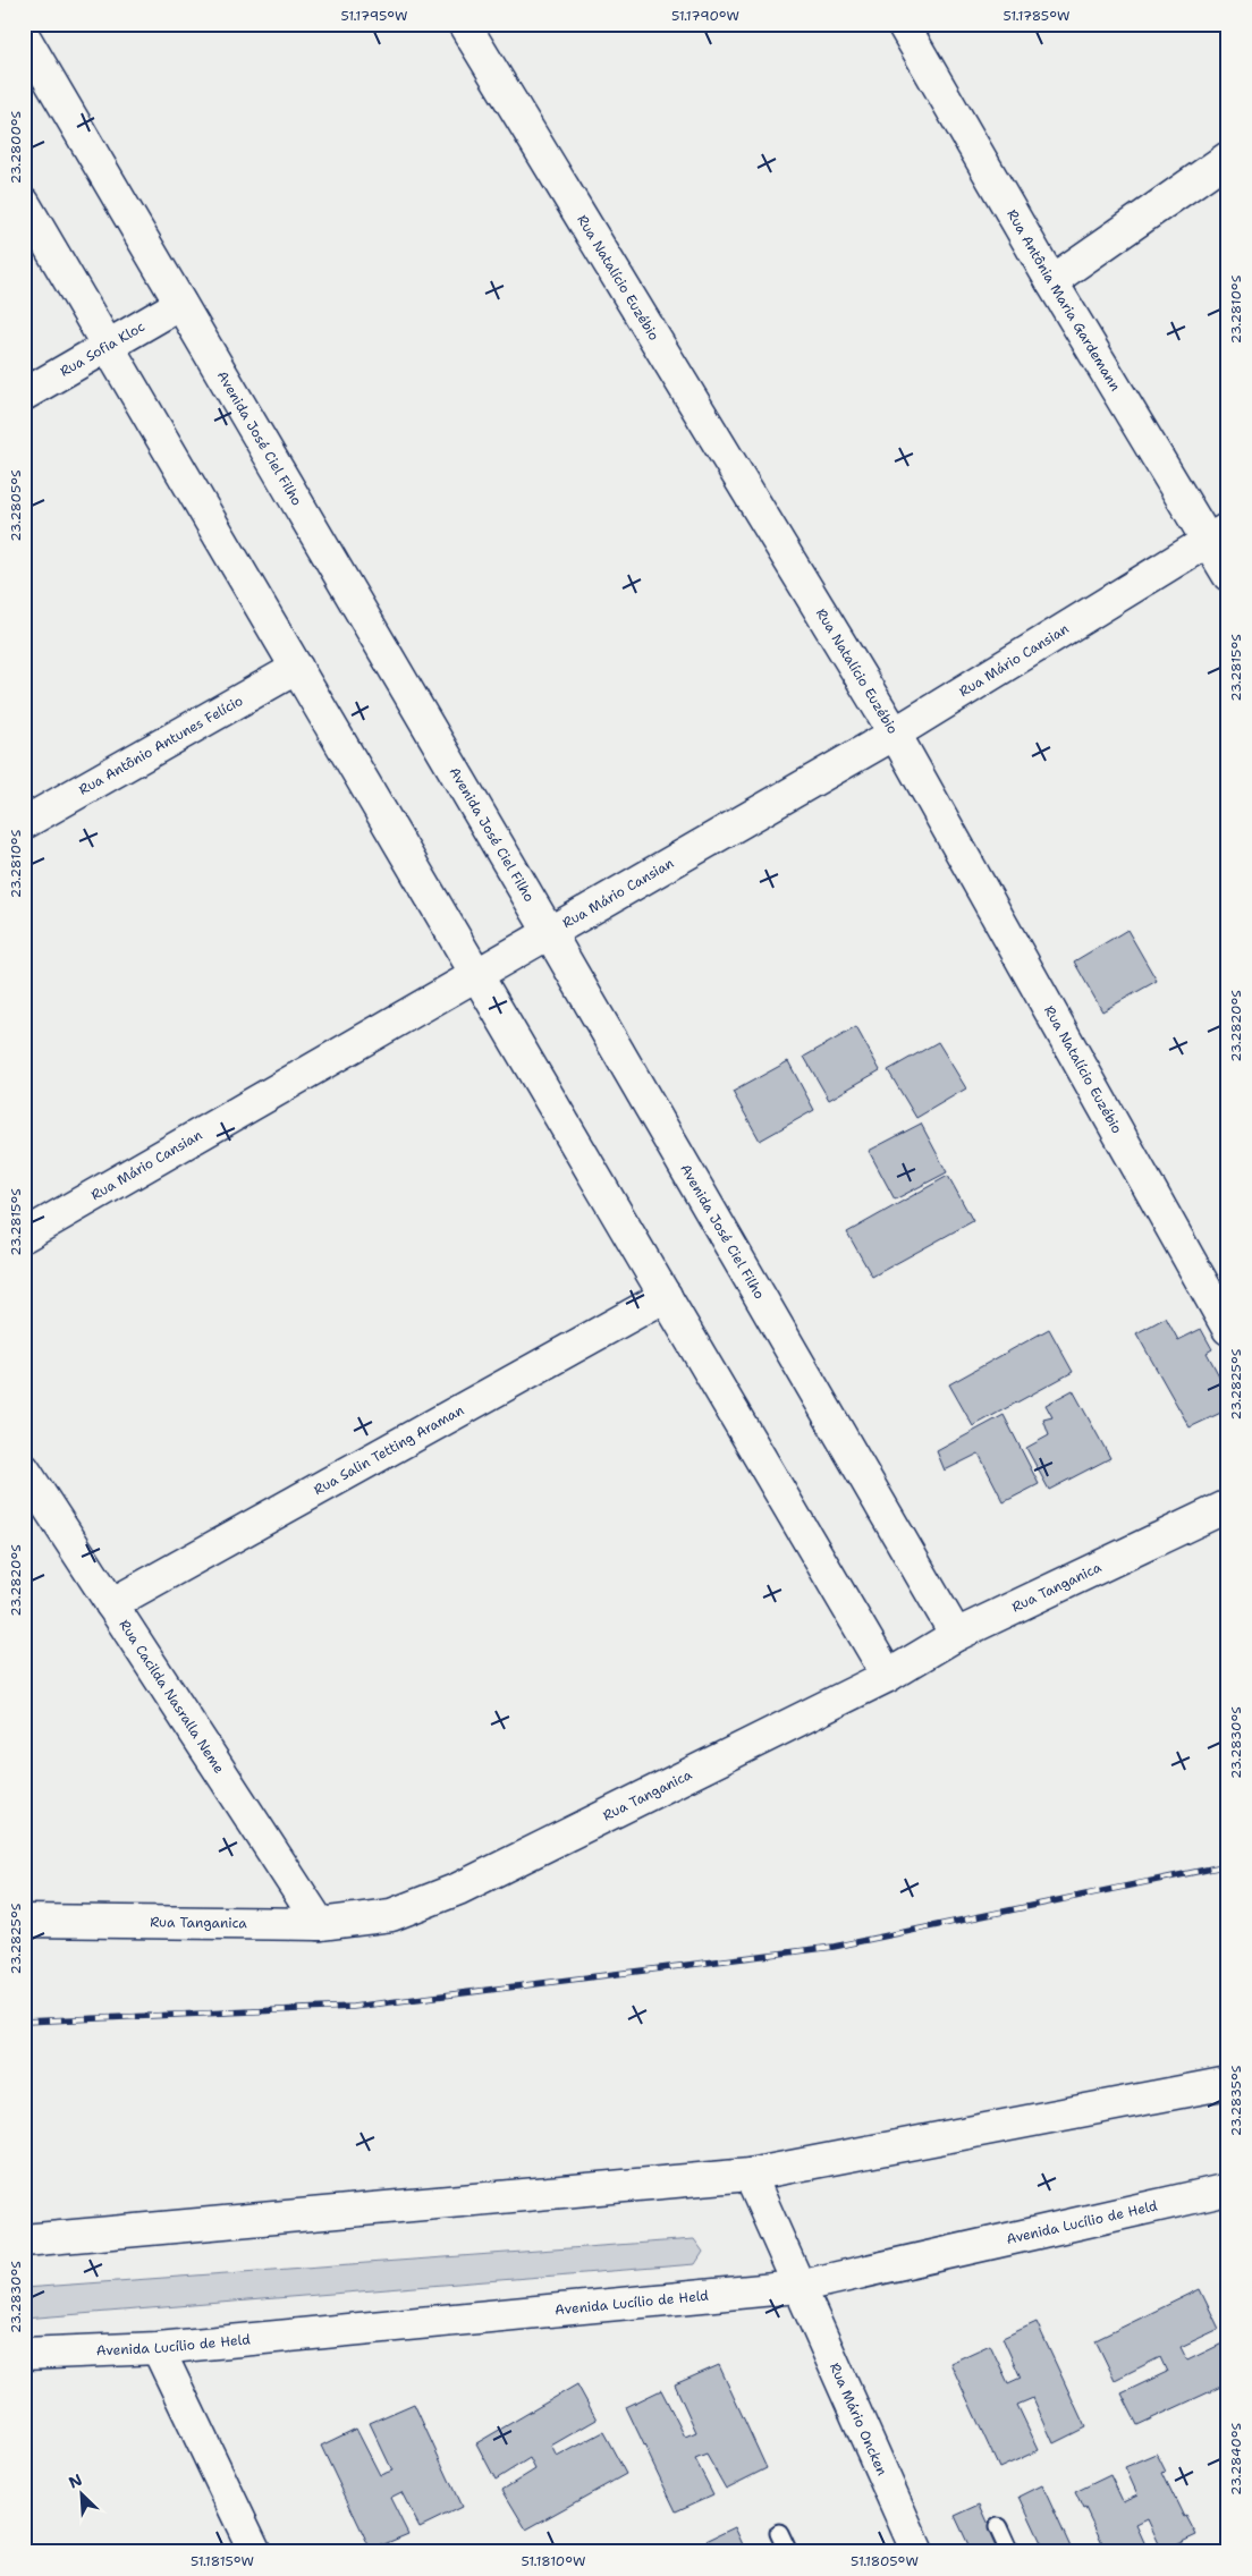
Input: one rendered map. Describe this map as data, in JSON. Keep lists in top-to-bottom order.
{
  "streets": {
    "street": [
      "Rua Natalício Euzébio",
      "Rua Antônia Maria Gardemann",
      "Rua Sofia Kloc",
      "Avenida José Ciel Filho",
      "Rua Mário Cansian",
      "Rua Antônio Antunes Felício",
      "Rua Salin Tetting Araman",
      "Rua Tanganica",
      "Rua Cacilda Nasralla Neme",
      "Avenida Lucílio de Held",
      "Rua Mário Oncken"
    ]
  },
  "crossings": [
    ["Rua Natalício Euzébio", "Rua Mário Cansian"],
    ["Rua Antônia Maria Gardemann", "Rua Mário Cansian"],
    ["Rua Sofia Kloc", "Avenida José Ciel Filho"],
    ["Avenida José Ciel Filho", "Rua Mário Cansian"],
    ["Avenida José Ciel Filho", "Rua Tanganica"],
    ["Rua Salin Tetting Araman", "Rua Cacilda Nasralla Neme"],
    ["Rua Tanganica", "Rua Cacilda Nasralla Neme"],
    ["Avenida Lucílio de Held", "Rua Mário Oncken"]
  ],
  "north": "top left",
  "coordinates": [
    "51.1795°W",
    "51.1790°W",
    "51.1785°W",
    "23.2800°S",
    "23.2810°S",
    "23.2805°S",
    "23.2815°S",
    "23.2820°S",
    "23.2825°S",
    "23.2830°S",
    "23.2835°S",
    "23.2840°S",
    "51.1815°W",
    "51.1810°W",
    "51.1805°W"
  ]
}
